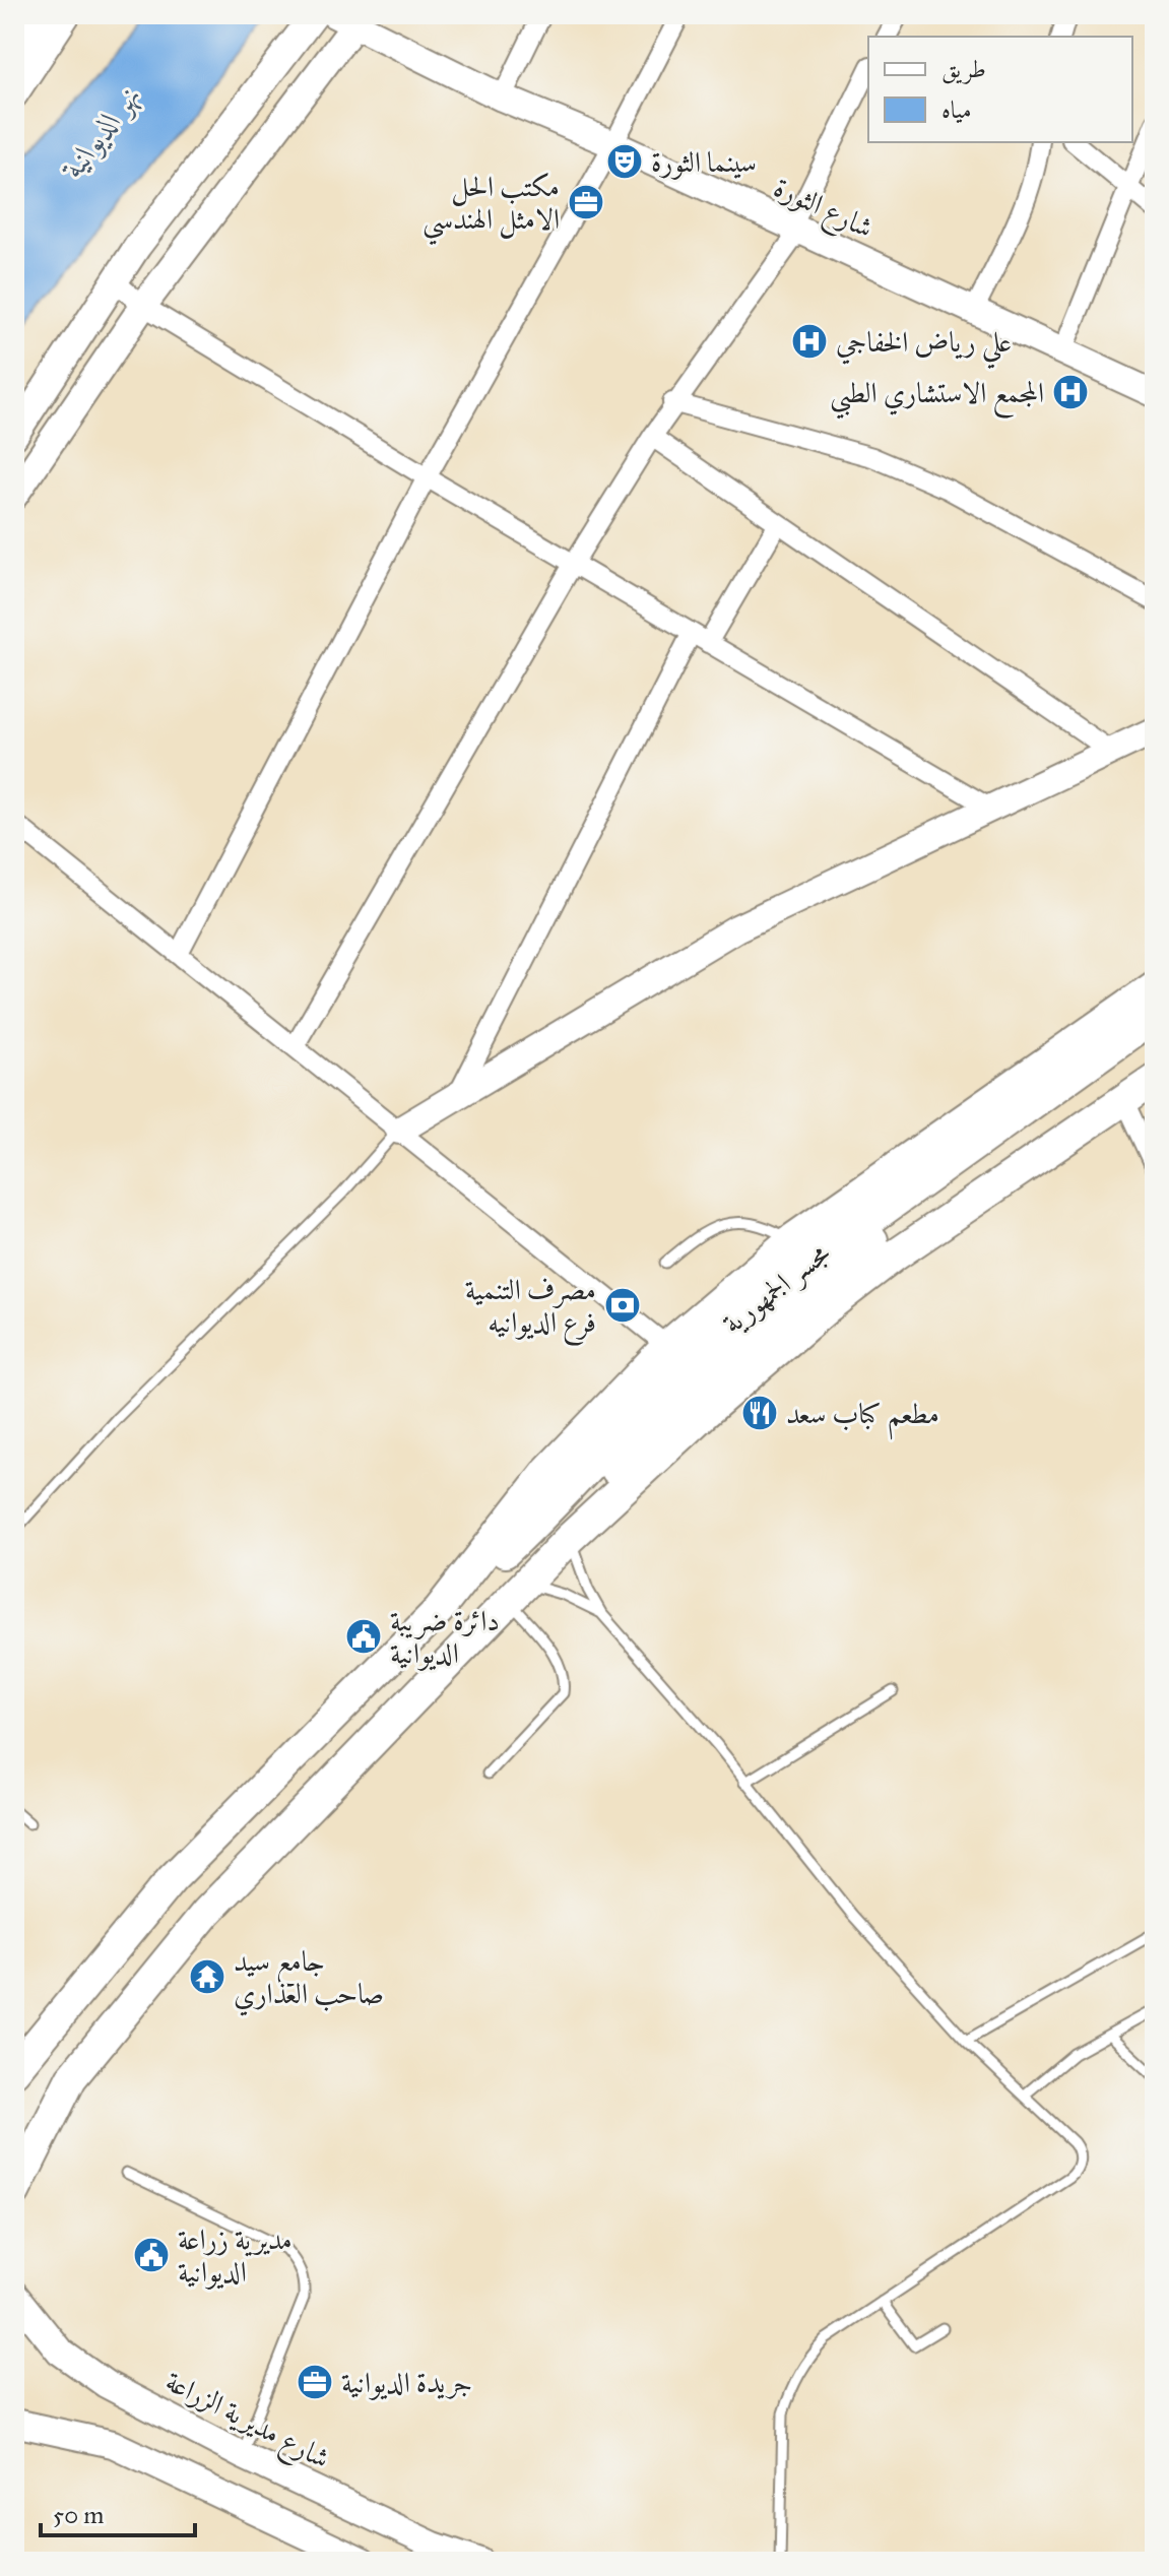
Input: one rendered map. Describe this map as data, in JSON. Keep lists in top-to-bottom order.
{
  "streets": {
    "main road": ["شارع الثورة", "مجسر الجمهورية", "شارع مديرية الزراعة"]
  },
  "water": ["نهر الديوانية"],
  "places": {
    "theatre": ["سينما الثورة"],
    "office": ["مكتب الحل الامثل الهندسي", "جريدة الديوانية"],
    "hospital": ["علي رياض الخفاجي", "المجمع الاستشاري الطبي"],
    "bank": ["مصرف التنمية فرع الديوانيه"],
    "restaurant": ["مطعم كباب سعد"],
    "public building": ["دائرة ضريبة الديوانية", "مديرية زراعة الديوانية"],
    "temple": ["جامع سيد صاحب العذاري"]
  },
  "legend": ["طريق", "مياه"],
  "scale_bar": "50 m"
}
